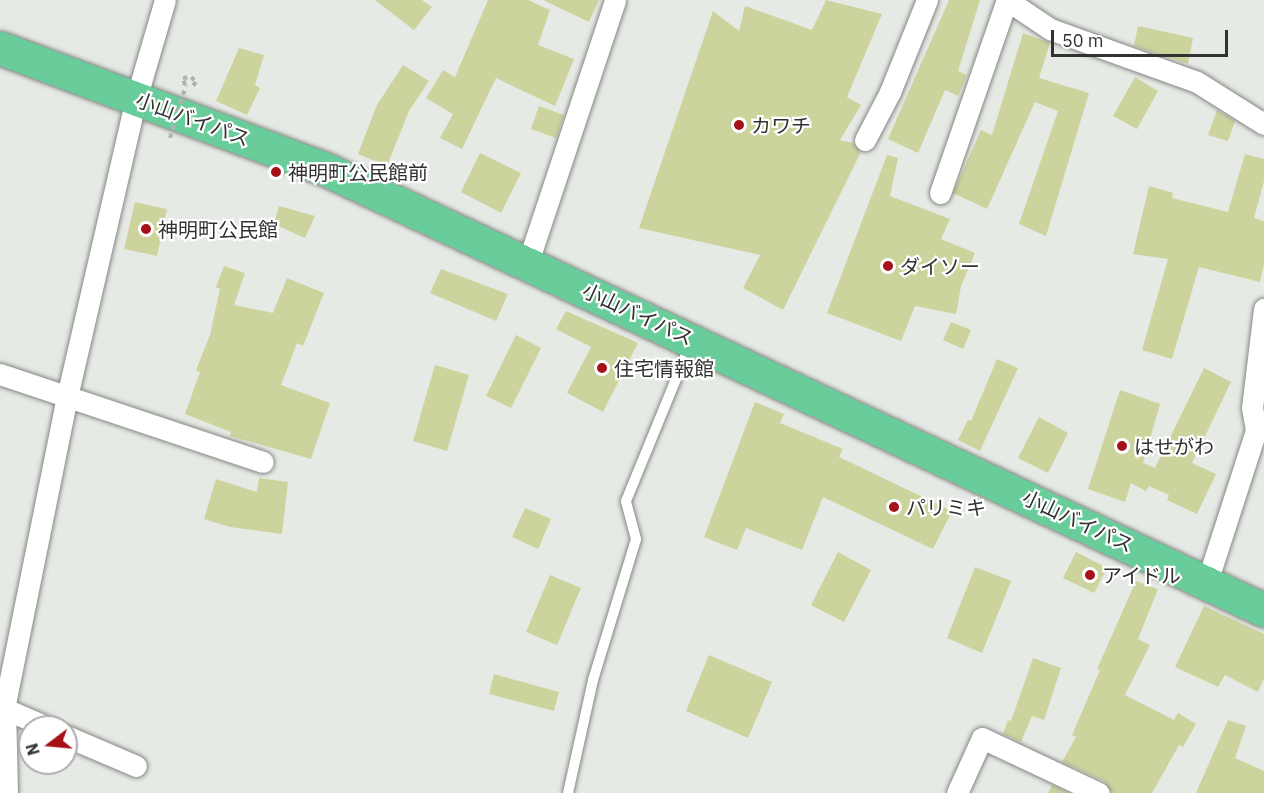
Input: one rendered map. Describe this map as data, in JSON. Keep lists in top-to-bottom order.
{
  "streets": {
    "highway": ["小山バイパス"]
  },
  "places": [
    "カワチ",
    "神明町公民館前",
    "神明町公民館",
    "ダイソー",
    "住宅情報館",
    "はせがわ",
    "パリミキ",
    "アイドル"
  ],
  "scale_bar": "50 m",
  "north": "left"
}
